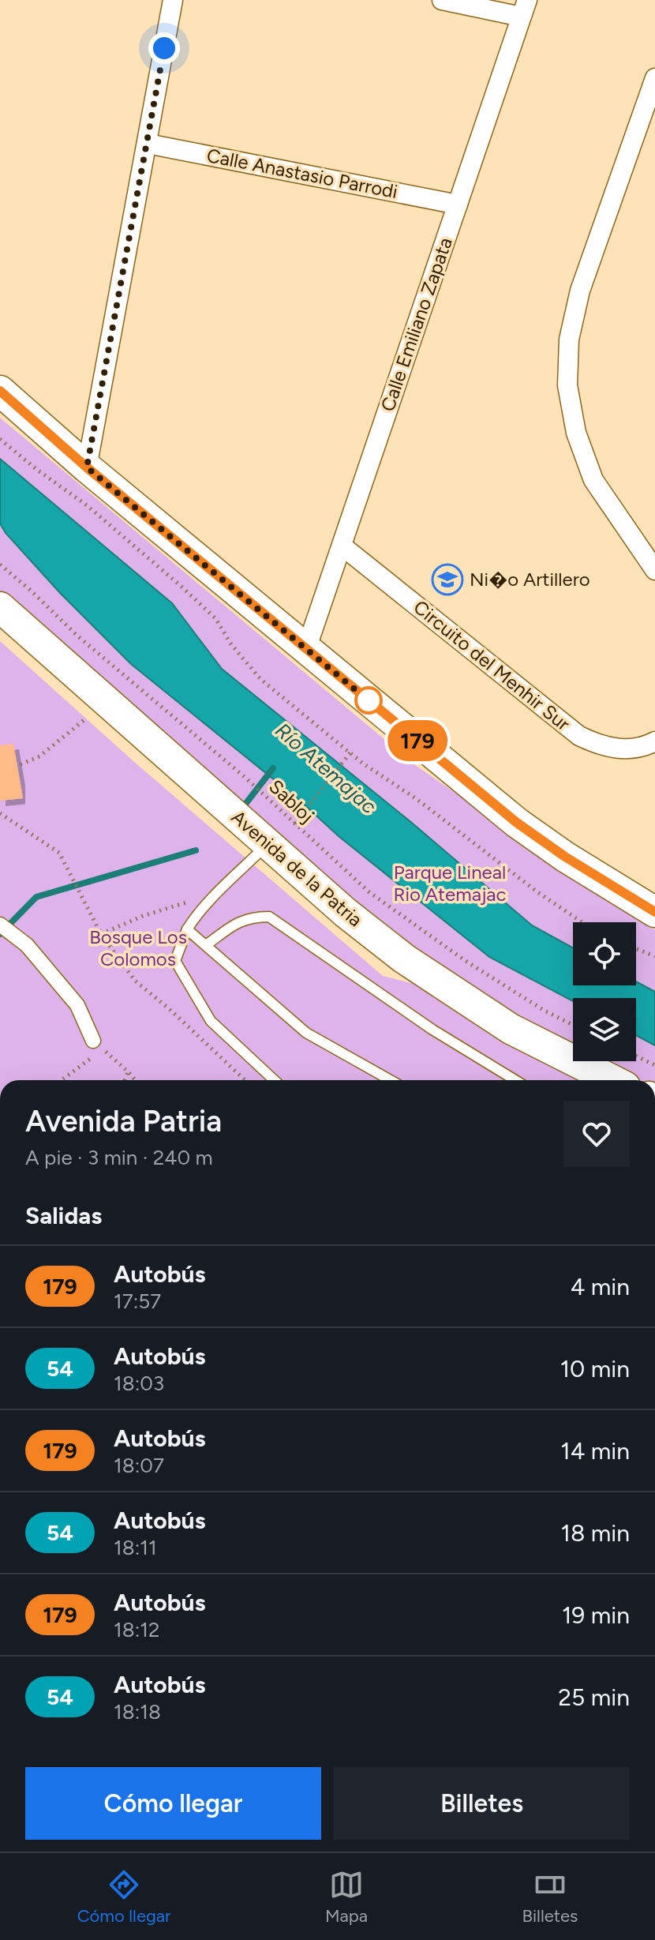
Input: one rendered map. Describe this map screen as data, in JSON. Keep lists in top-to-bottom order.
{
  "streets": {
    "main road": ["Avenida de la Patria"],
    "street": ["Calle Anastasio Parrodi", "Calle Emiliano Zapata", "Circuito del Menhir Sur"],
    "path": ["Sabloj"]
  },
  "crossings": [
    ["Calle Anastasio Parrodi", "Calle Emiliano Zapata"],
    ["Calle Emiliano Zapata", "Circuito del Menhir Sur"]
  ],
  "water": ["Río Atemajac"],
  "parks": ["Parque Lineal Rio Atemajac", "Bosque Los Colomos"],
  "places": {
    "school or university": ["Ni�o Artillero"]
  },
  "lines": ["bus line 179"],
  "page": {
    "on_map": "179",
    "heading": [
      ["Avenida Patria", "A pie · 3 min · 240 m"],
      "Salidas"
    ],
    "list": [
      {
        "mark": "179",
        "name": "Autobús",
        "note": "17:57",
        "value": "4 min"
      },
      {
        "mark": "54",
        "name": "Autobús",
        "note": "18:03",
        "value": "10 min"
      },
      {
        "mark": "179",
        "name": "Autobús",
        "note": "18:07",
        "value": "14 min"
      },
      {
        "mark": "54",
        "name": "Autobús",
        "note": "18:11",
        "value": "18 min"
      },
      {
        "mark": "179",
        "name": "Autobús",
        "note": "18:12",
        "value": "19 min"
      },
      {
        "mark": "54",
        "name": "Autobús",
        "note": "18:18",
        "value": "25 min"
      }
    ],
    "buttons": ["Cómo llegar", "Billetes"],
    "tabs": ["Cómo llegar", "Mapa", "Billetes"]
  }
}
